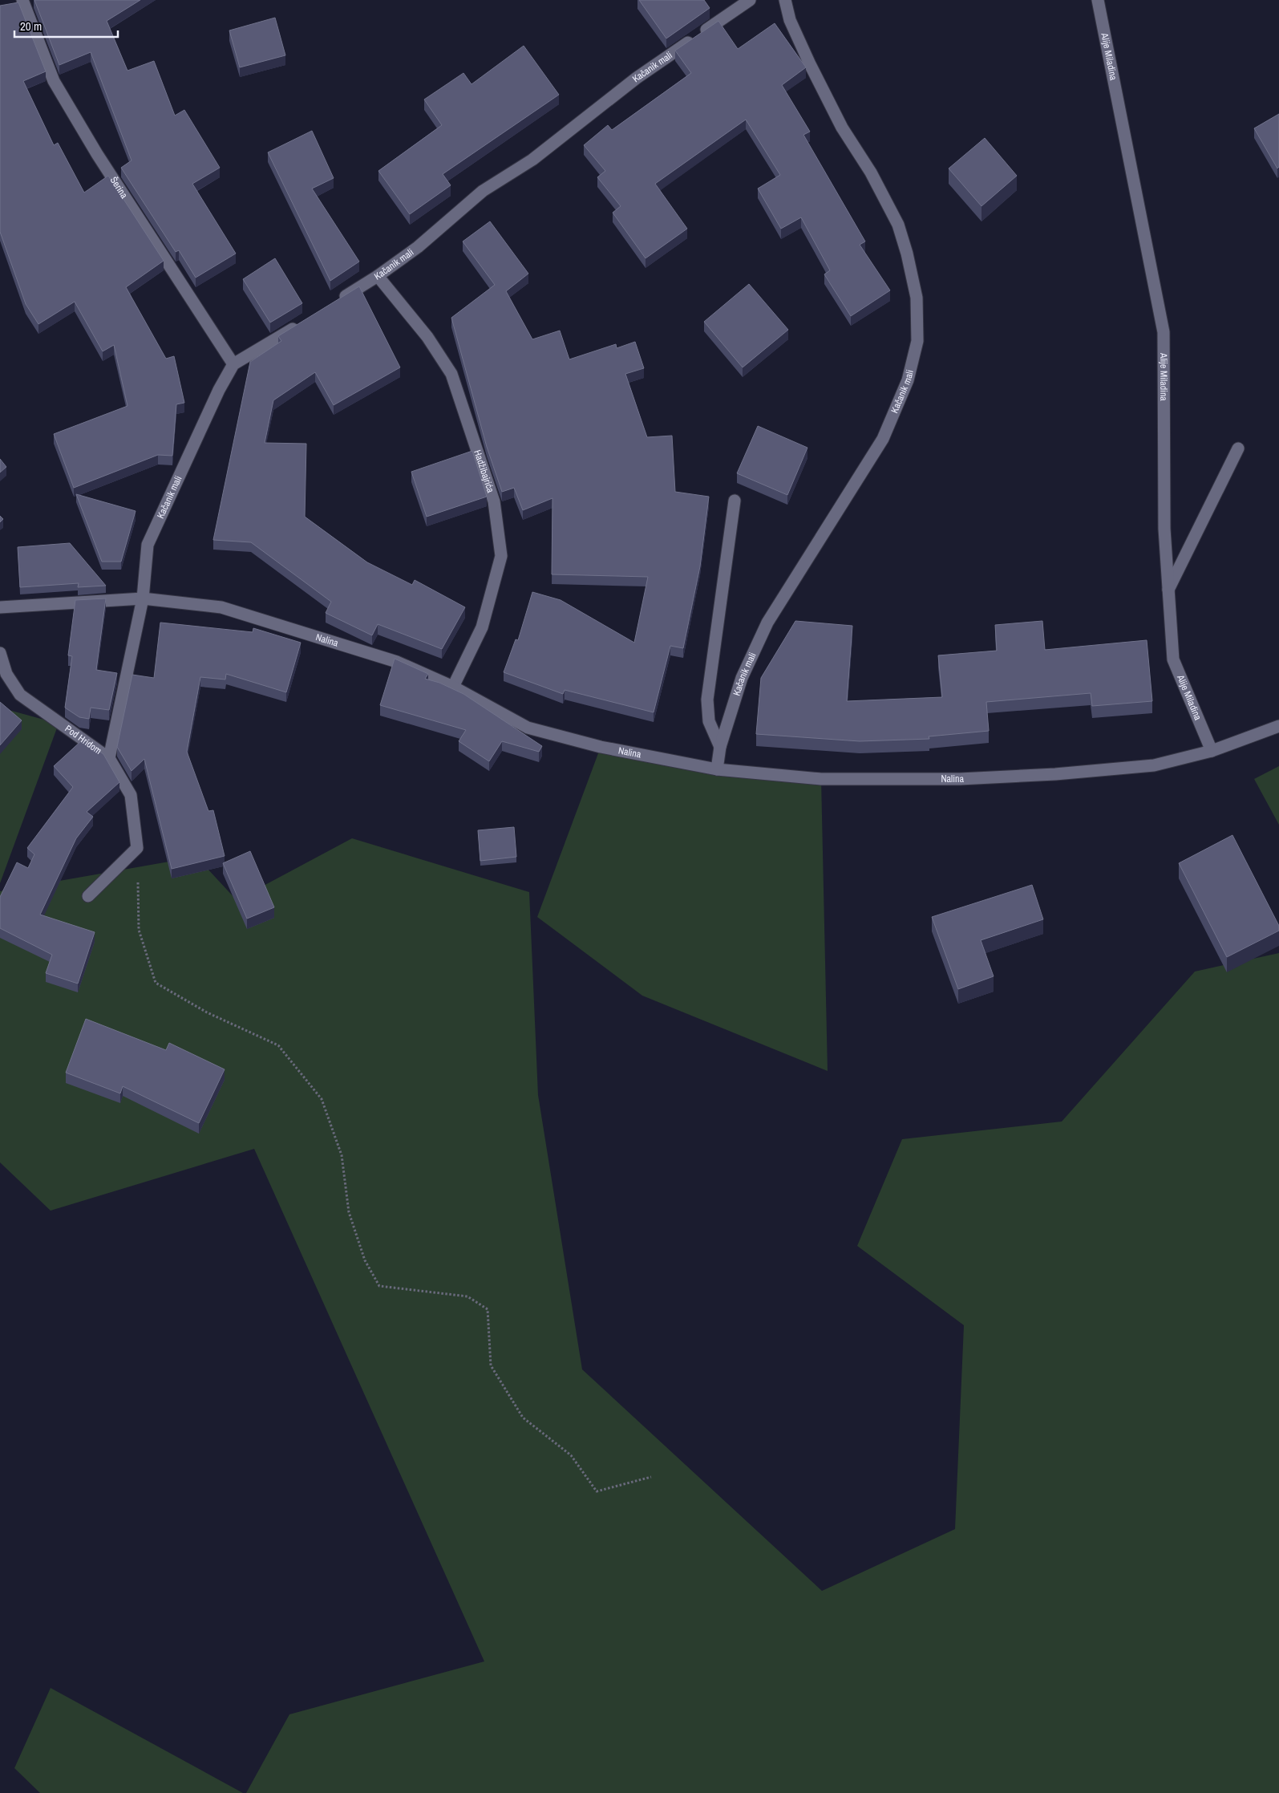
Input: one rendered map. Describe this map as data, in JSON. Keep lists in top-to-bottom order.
{
  "streets": {
    "street": [
      "Alije Miladina",
      "Kačanik mali",
      "Šerina",
      "Hadžibajrića",
      "Nalina",
      "Pod Hridom"
    ]
  },
  "crossings": [
    ["Alije Miladina", "Nalina"],
    ["Kačanik mali", "Šerina"],
    ["Kačanik mali", "Hadžibajrića"],
    ["Kačanik mali", "Nalina"],
    ["Kačanik mali", "Pod Hridom"],
    ["Hadžibajrića", "Nalina"]
  ],
  "scale_bar": "20 m"
}
